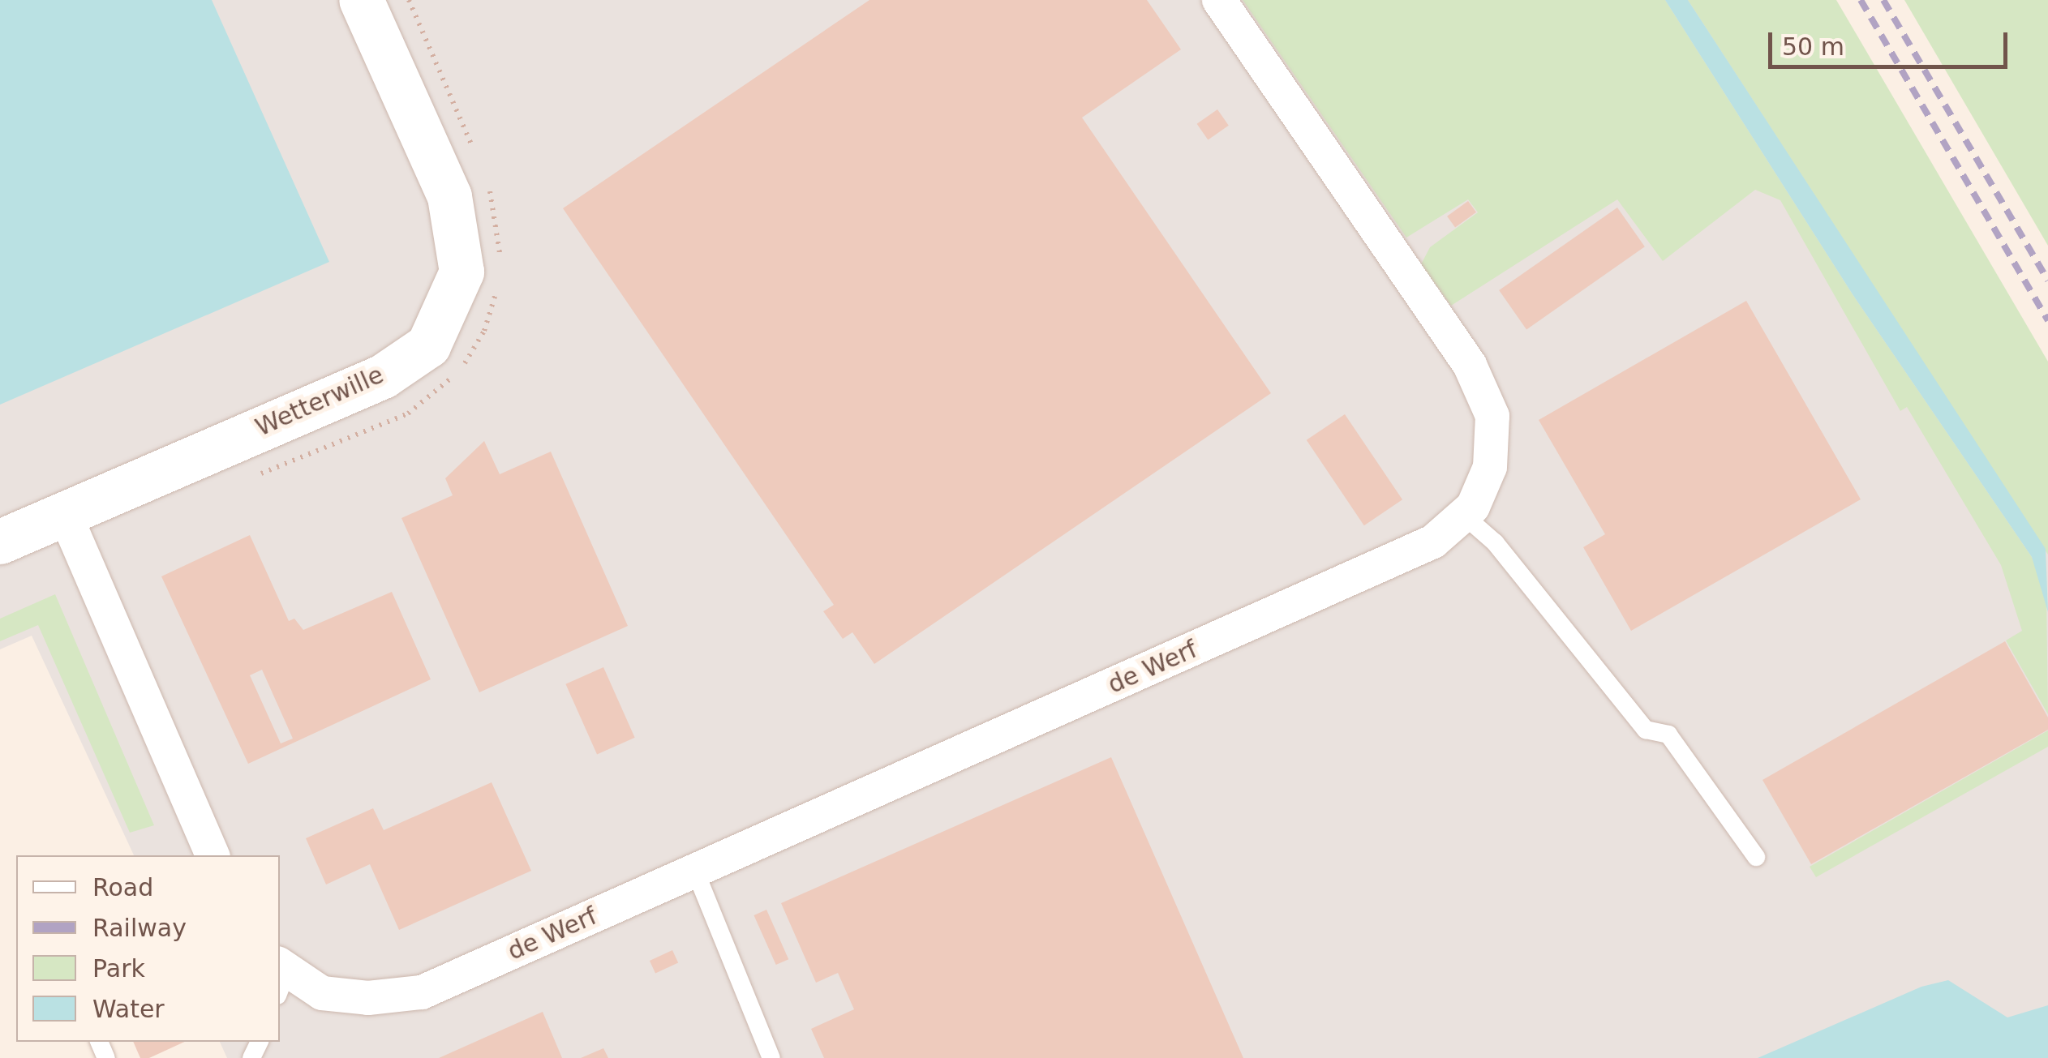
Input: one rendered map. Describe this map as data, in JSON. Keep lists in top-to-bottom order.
{
  "streets": {
    "street": ["Wetterwille", "de Werf"]
  },
  "legend": [
    "Road",
    "Railway",
    "Park",
    "Water"
  ],
  "scale_bar": "50 m"
}
